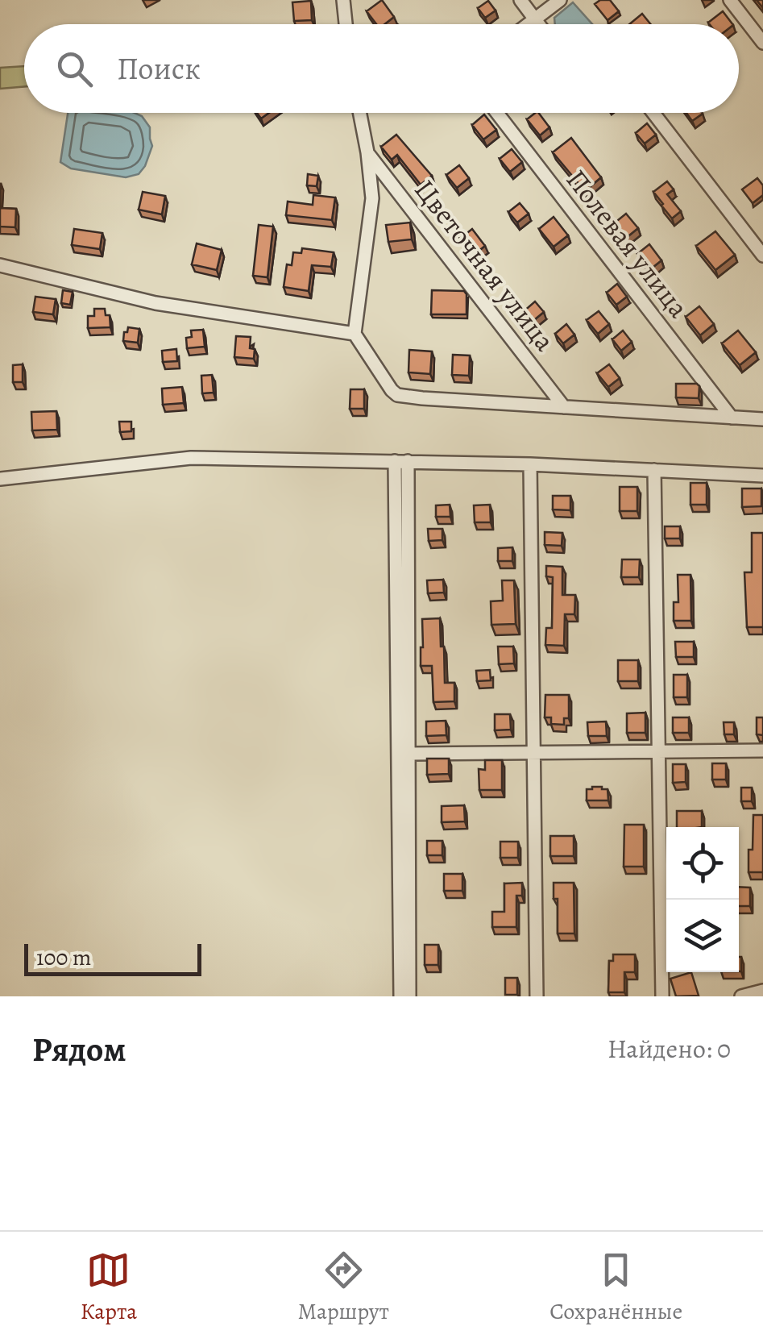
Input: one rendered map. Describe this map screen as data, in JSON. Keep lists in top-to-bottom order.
{
  "streets": {
    "street": ["Полевая улица", "Цветочная улица"]
  },
  "scale_bar": "100 m",
  "page": {
    "search": "Поиск",
    "scale": "100 m",
    "heading": ["Рядом", "Найдено: 0"],
    "nav": ["Карта", "Маршрут", "Сохранённые"]
  }
}
